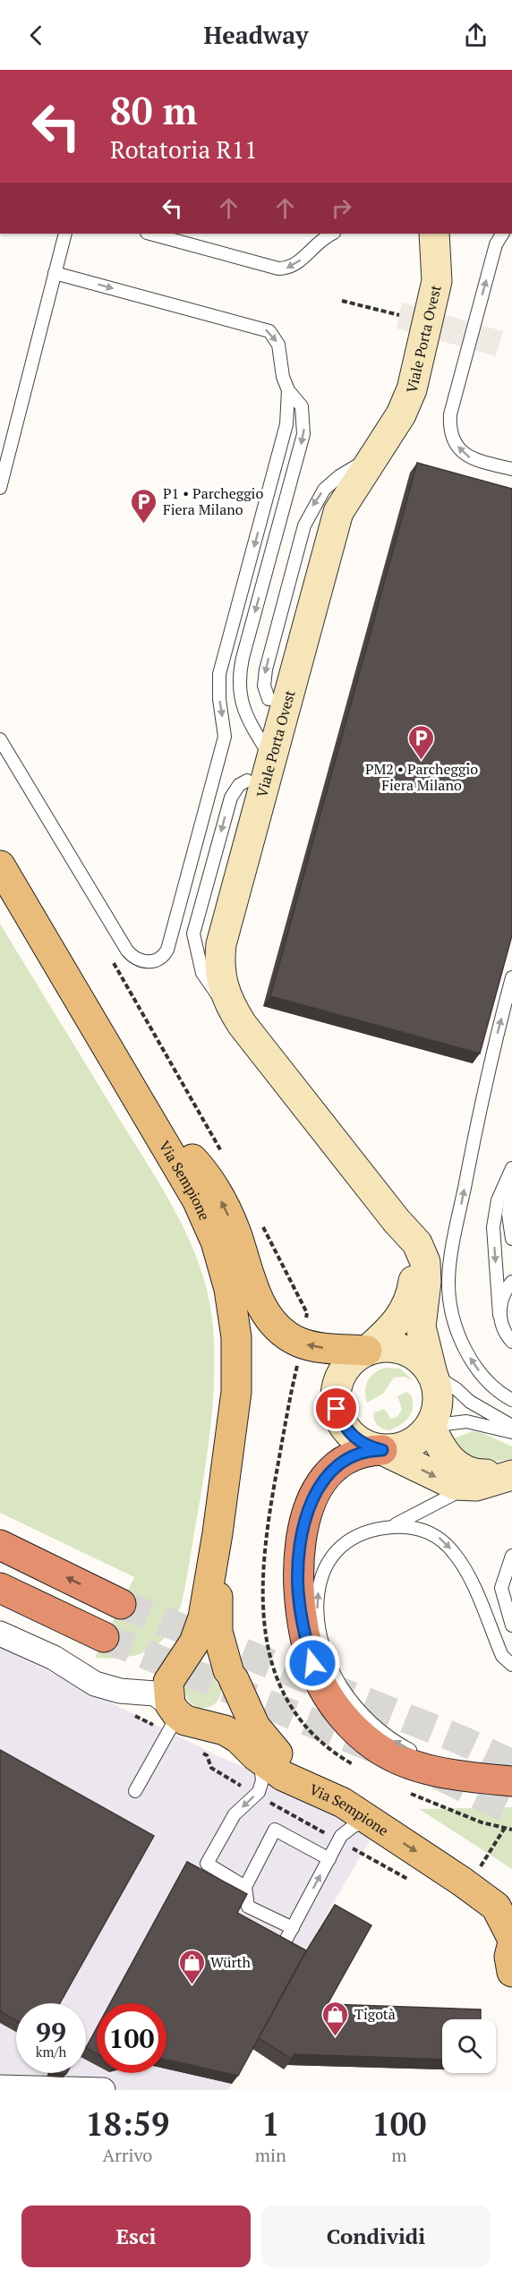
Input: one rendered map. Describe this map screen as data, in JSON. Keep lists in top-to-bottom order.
{
  "streets": {
    "main road": ["Via Sempione"],
    "street": ["Viale Porta Ovest"]
  },
  "places": {
    "parking": ["P1 • Parcheggio Fiera Milano", "PM2 • Parcheggio Fiera Milano"],
    "shop": ["Würth", "Tigotà"]
  },
  "page": {
    "header": "Headway",
    "turn": ["80 m", "Rotatoria R11"],
    "speed": "99 km/h",
    "limit": "100",
    "eta": [
      "18:59",
      "Arrivo",
      "1",
      "min",
      "100",
      "m"
    ],
    "buttons": ["Esci", "Condividi"]
  }
}
